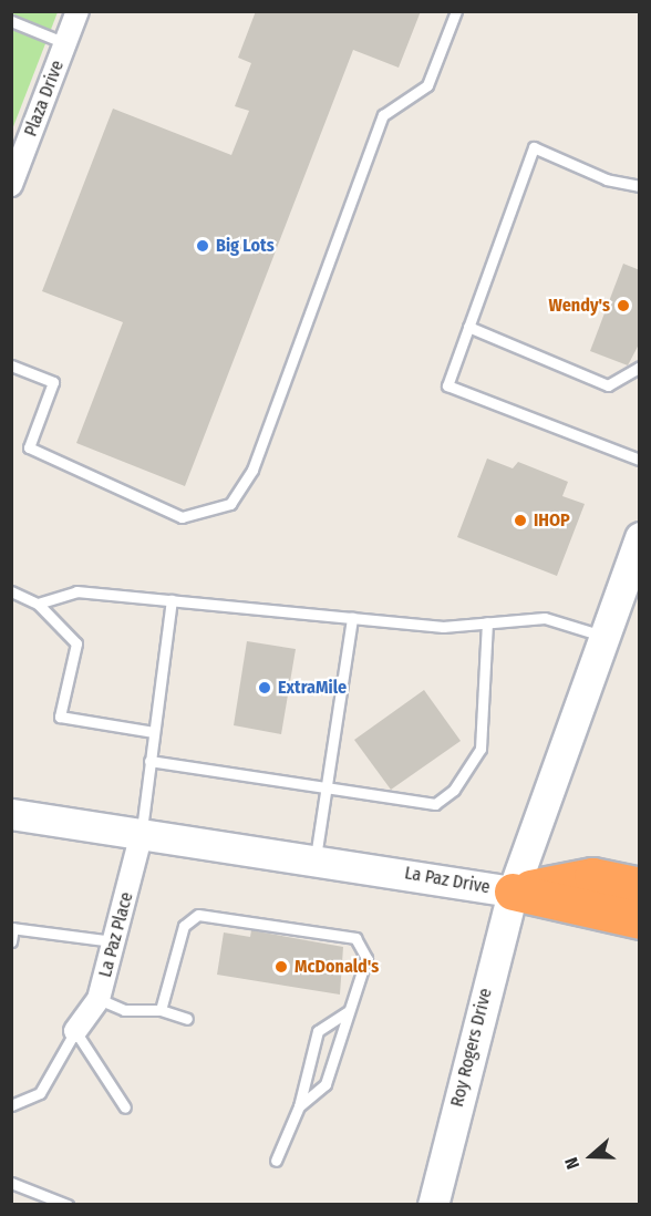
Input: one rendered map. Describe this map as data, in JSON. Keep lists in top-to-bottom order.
{
  "streets": {
    "main road": ["La Paz Drive", "Roy Rogers Drive"],
    "street": ["Plaza Drive", "La Paz Place"]
  },
  "crossings": [
    ["La Paz Drive", "La Paz Place"],
    ["La Paz Drive", "Roy Rogers Drive"]
  ],
  "places": [
    "Big Lots",
    "Wendy's",
    "IHOP",
    "ExtraMile",
    "McDonald's"
  ],
  "north": "left"
}
